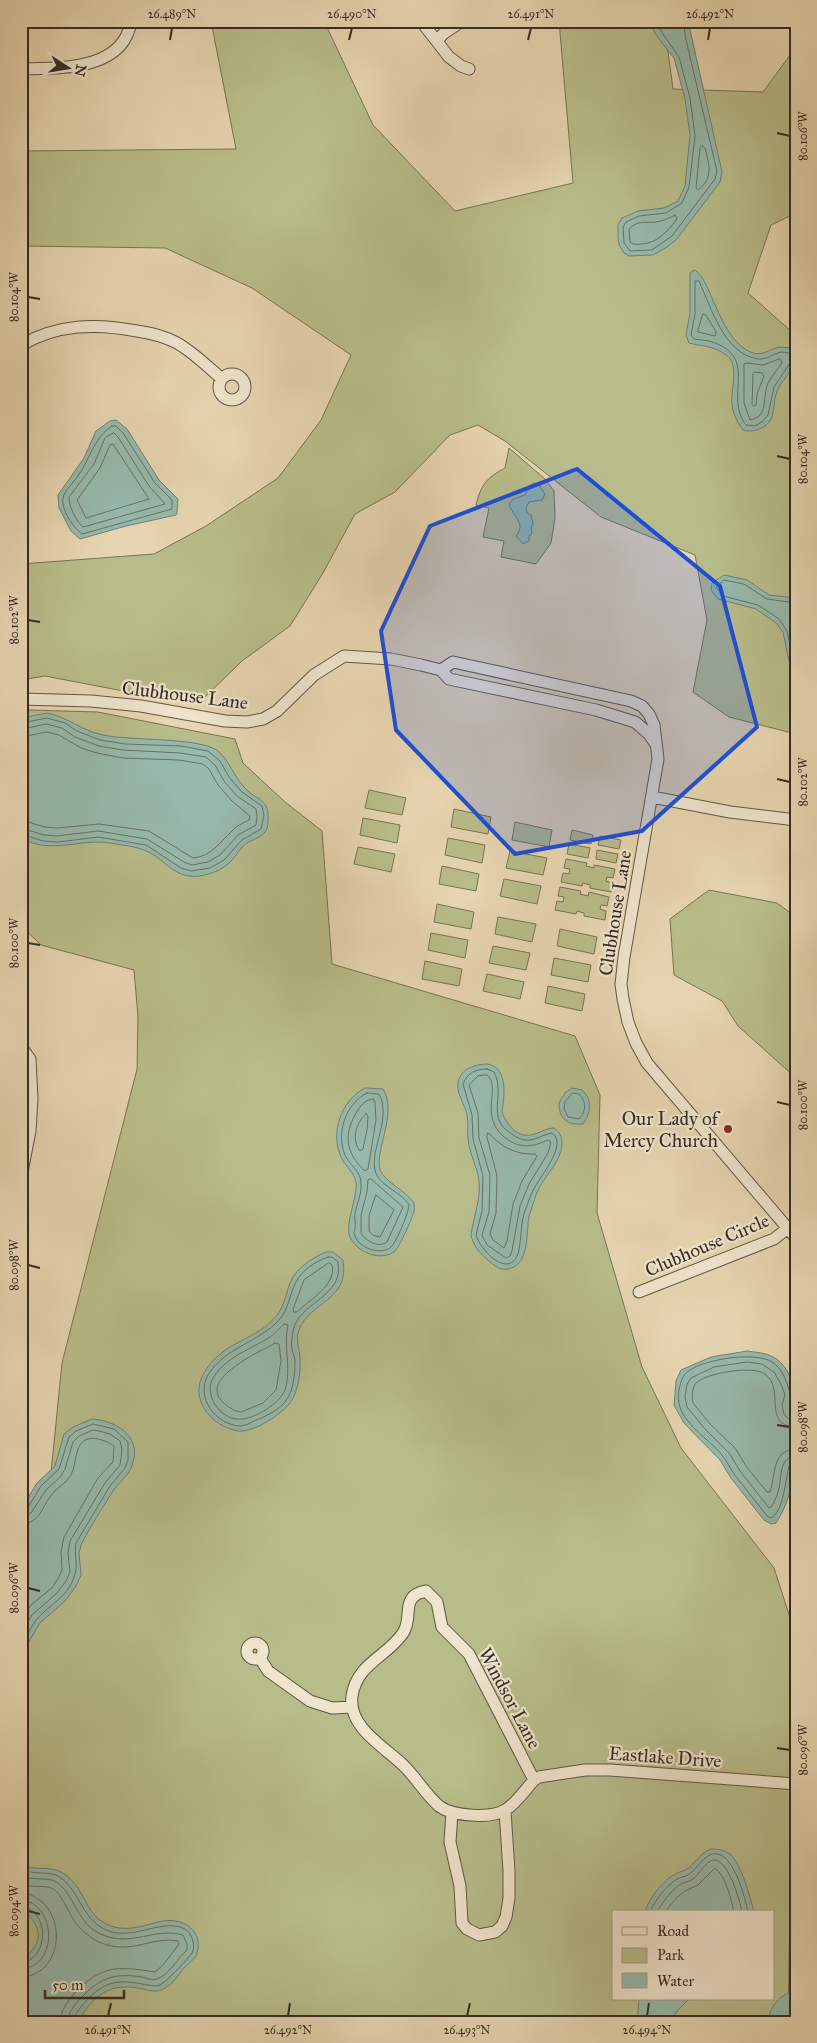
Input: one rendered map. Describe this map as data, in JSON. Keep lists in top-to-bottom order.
{
  "streets": {
    "street": [
      "Clubhouse Lane",
      "Clubhouse Circle",
      "Windsor Lane",
      "Eastlake Drive"
    ]
  },
  "crossings": [
    ["Clubhouse Lane", "Clubhouse Circle"],
    ["Windsor Lane", "Eastlake Drive"]
  ],
  "places": ["Our Lady of Mercy Church"],
  "legend": ["Road", "Park", "Water"],
  "scale_bar": "50 m",
  "north": "right",
  "coordinates": [
    "26.489°N",
    "26.490°N",
    "26.491°N",
    "26.492°N",
    "80.106°W",
    "80.104°W",
    "80.102°W",
    "80.100°W",
    "80.098°W",
    "80.096°W",
    "80.094°W",
    "26.493°N",
    "26.494°N"
  ]
}
